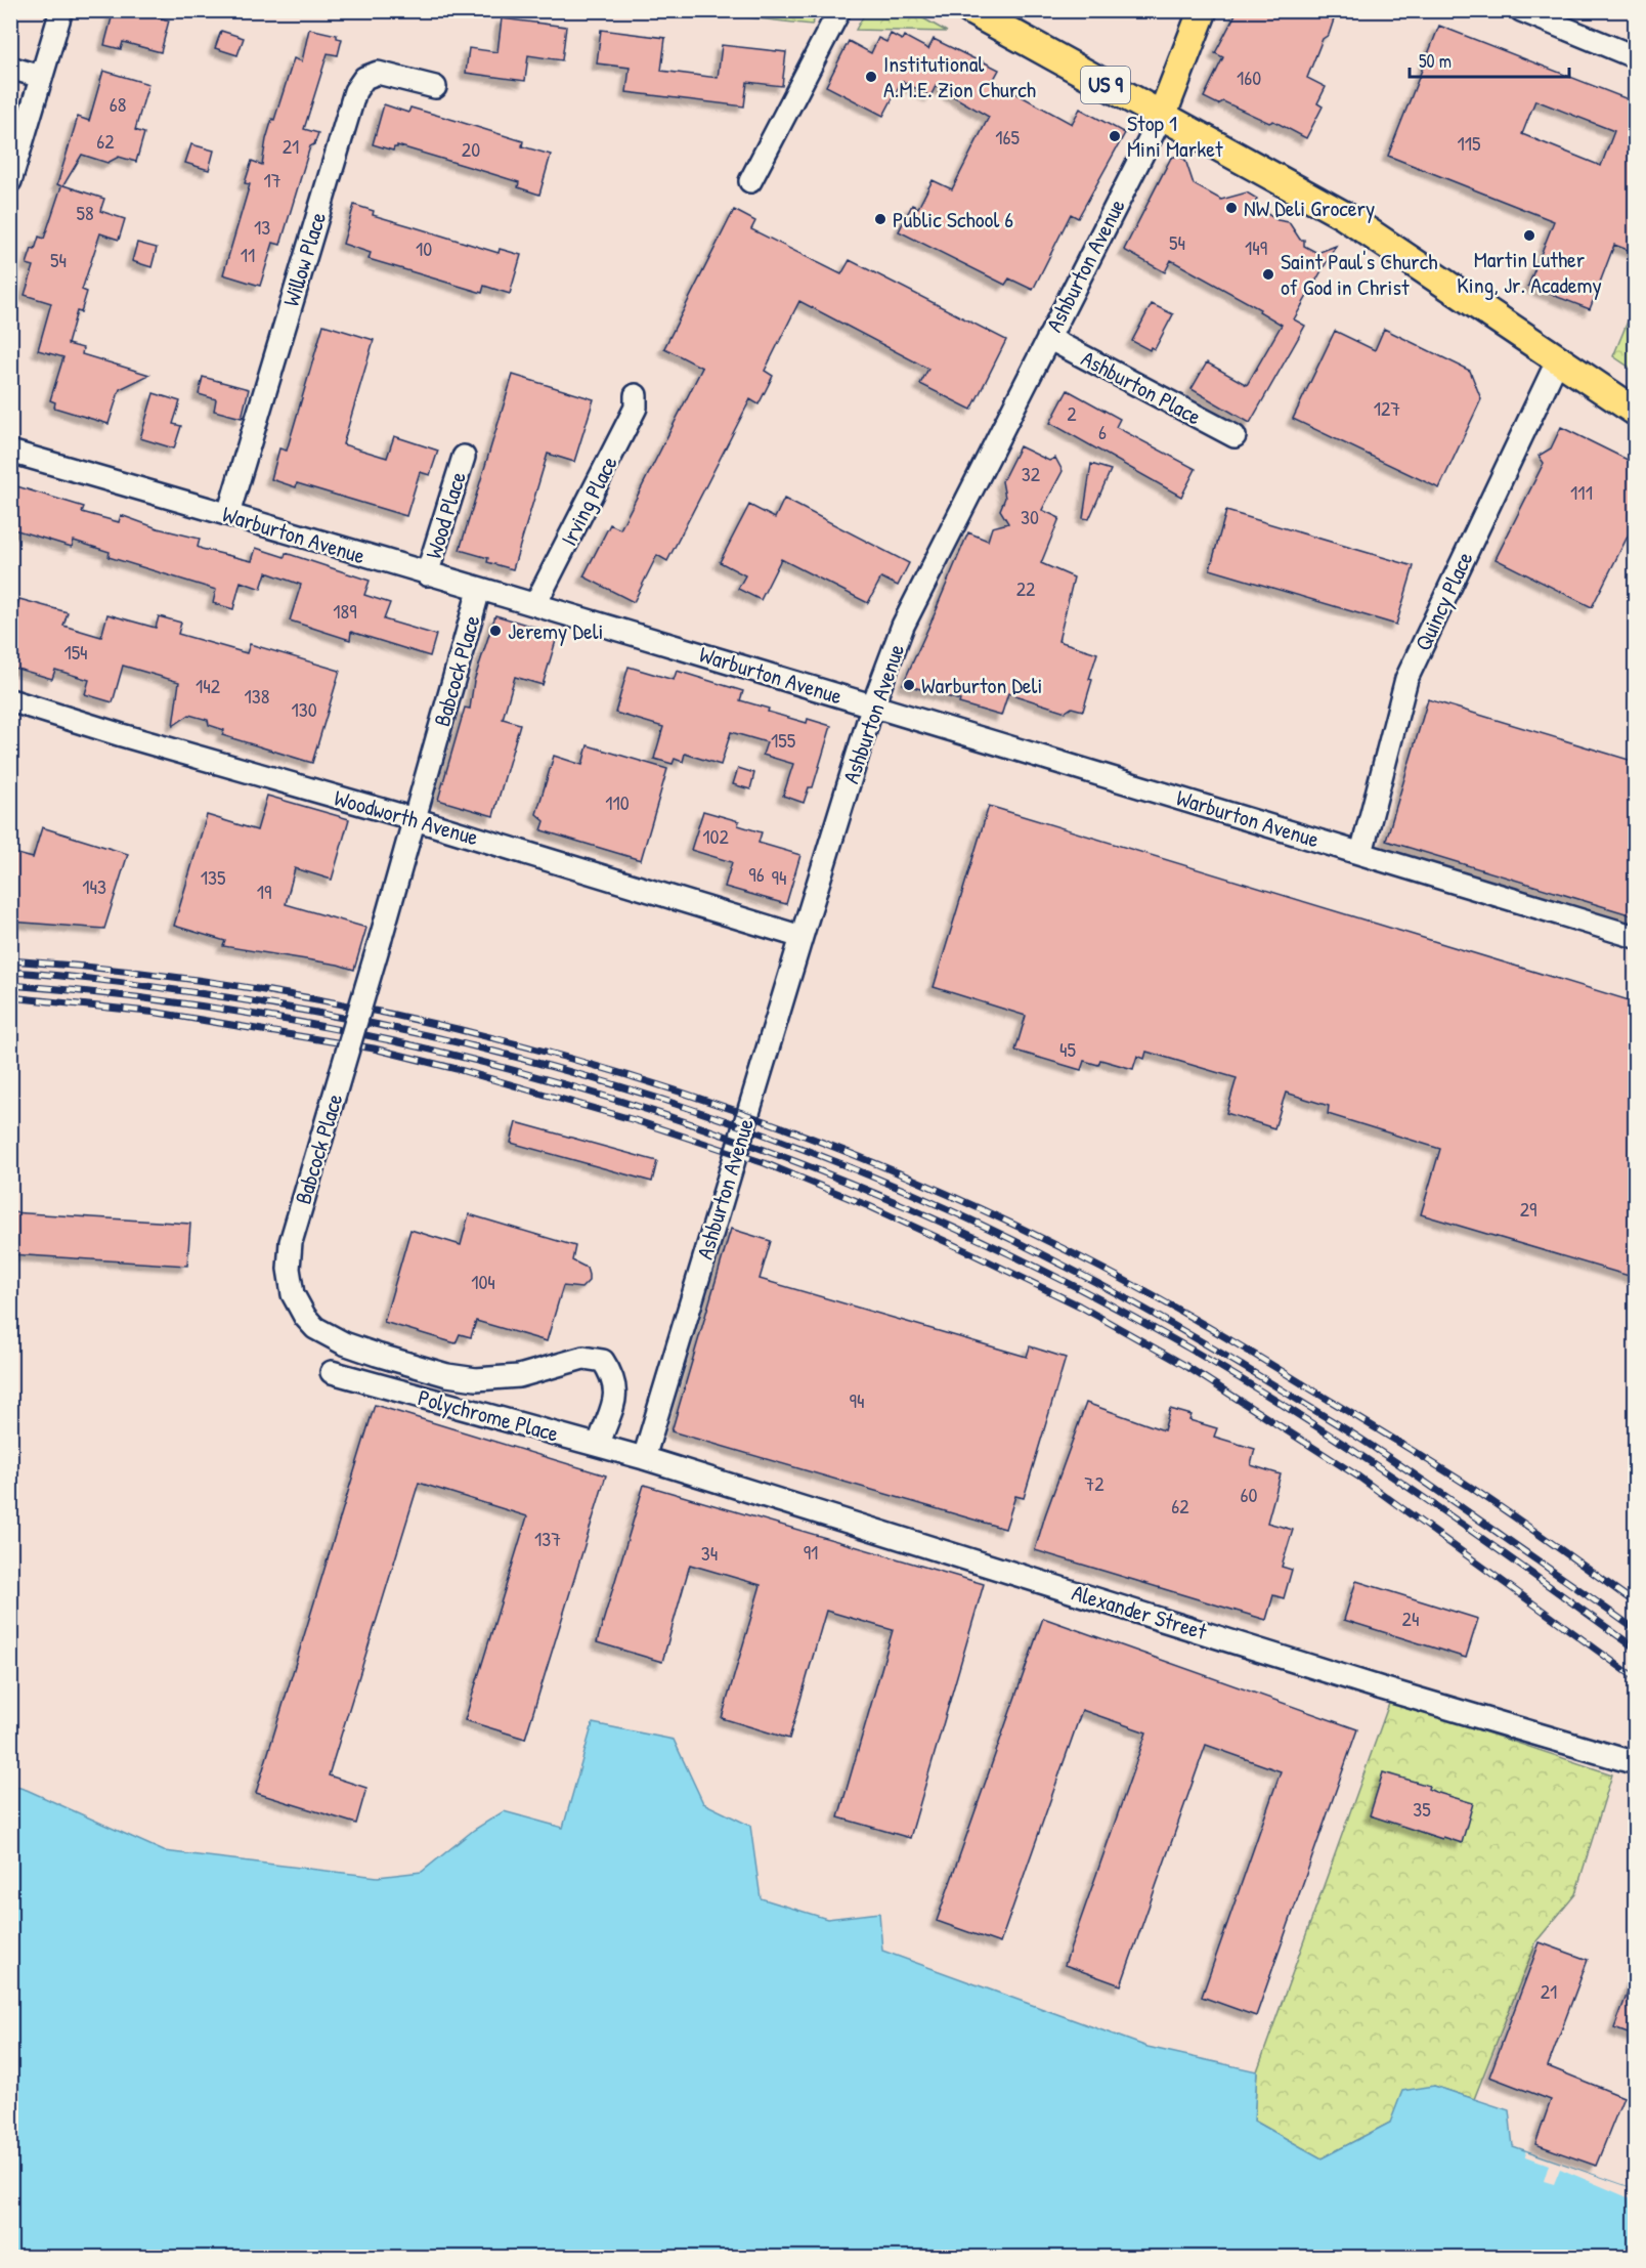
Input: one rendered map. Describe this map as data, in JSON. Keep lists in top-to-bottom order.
{
  "streets": {
    "main road": ["US 9", "Ashburton Avenue"],
    "street": [
      "Willow Place",
      "Ashburton Place",
      "Irving Place",
      "Wood Place",
      "Warburton Avenue",
      "Quincy Place",
      "Babcock Place",
      "Woodworth Avenue",
      "Polychrome Place",
      "Alexander Street"
    ]
  },
  "crossings": [
    ["US 9", "Ashburton Avenue"],
    ["US 9", "Quincy Place"],
    ["Willow Place", "Warburton Avenue"],
    ["Ashburton Avenue", "Ashburton Place"],
    ["Ashburton Avenue", "Warburton Avenue"],
    ["Ashburton Avenue", "Woodworth Avenue"],
    ["Ashburton Avenue", "Polychrome Place"],
    ["Ashburton Avenue", "Alexander Street"],
    ["Irving Place", "Warburton Avenue"],
    ["Wood Place", "Warburton Avenue"],
    ["Warburton Avenue", "Quincy Place"],
    ["Warburton Avenue", "Babcock Place"],
    ["Babcock Place", "Woodworth Avenue"],
    ["Babcock Place", "Polychrome Place"],
    ["Polychrome Place", "Alexander Street"]
  ],
  "places": [
    "Institutional A.M.E. Zion Church",
    "Stop 1 Mini Market",
    "NW Deli Grocery",
    "Public School 6",
    "Martin Luther King, Jr. Academy",
    "Saint Paul's Church of God in Christ",
    "Jeremy Deli",
    "Warburton Deli"
  ],
  "house_numbers": [
    "160",
    "68",
    "165",
    "62",
    "115",
    "21",
    "20",
    "17",
    "58",
    "13",
    "54",
    "149",
    "10",
    "11",
    "54",
    "127",
    "2",
    "6",
    "32",
    "111",
    "30",
    "22",
    "189",
    "154",
    "142",
    "138",
    "130",
    "155",
    "110",
    "102",
    "96",
    "135",
    "94",
    "143",
    "19",
    "45",
    "29",
    "104",
    "94",
    "72",
    "60",
    "62",
    "137",
    "91",
    "34",
    "24",
    "35",
    "21"
  ],
  "scale_bar": "50 m"
}
